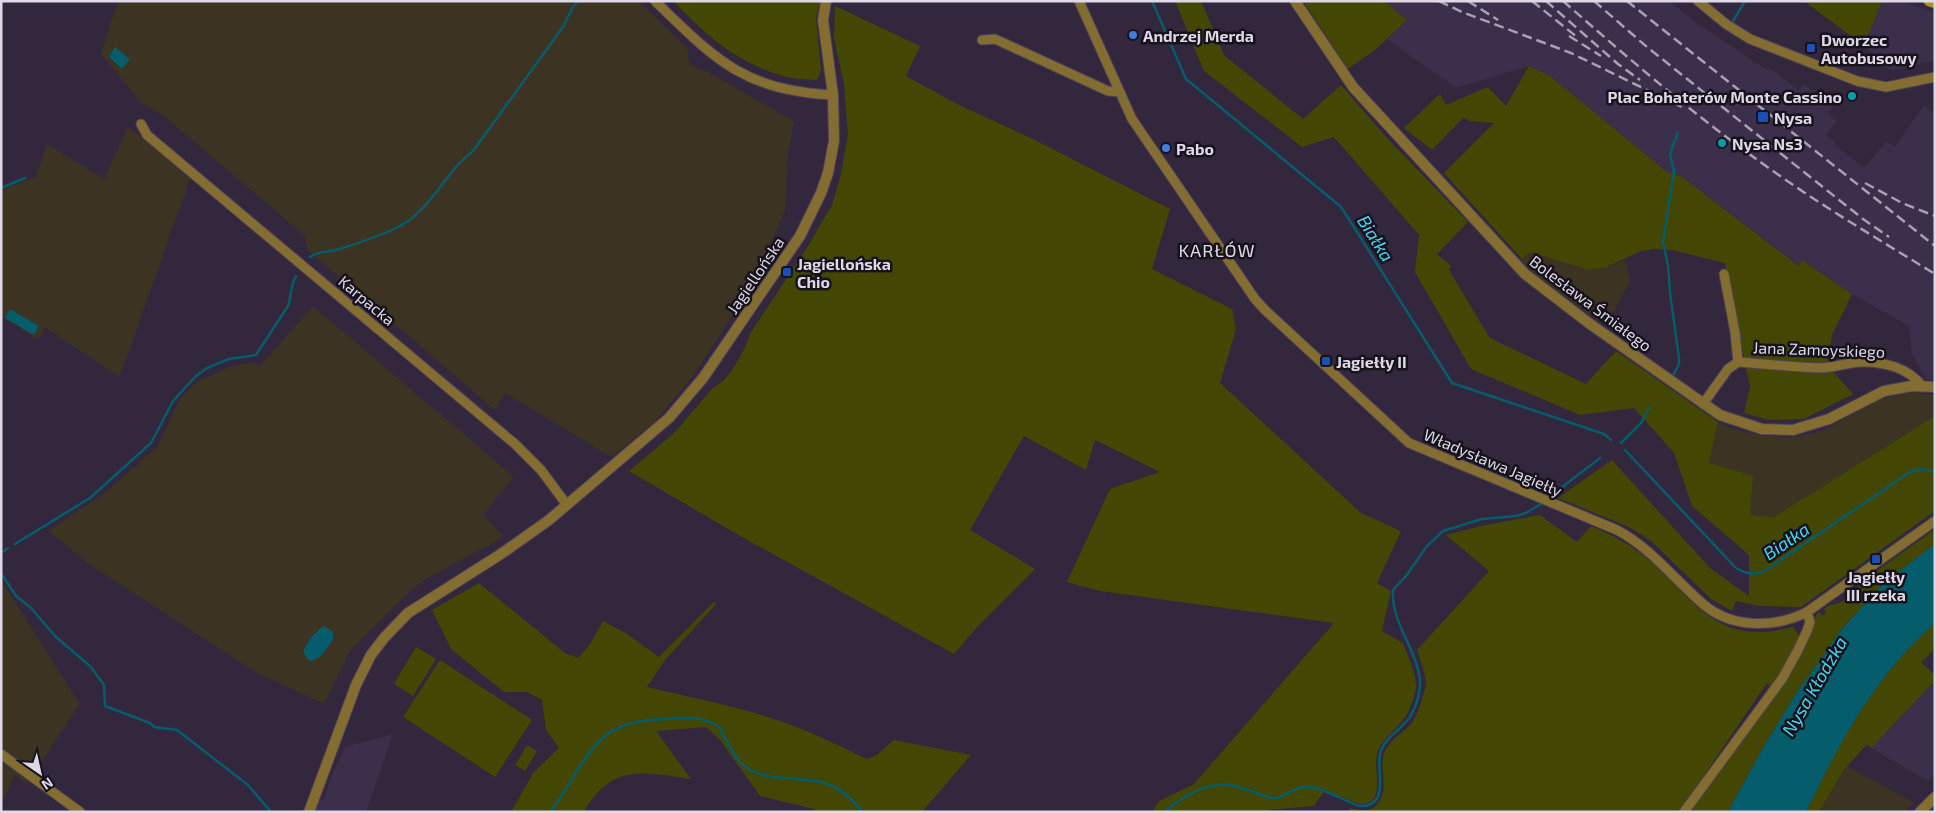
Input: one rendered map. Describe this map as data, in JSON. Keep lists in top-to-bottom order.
{
  "streets": {
    "street": [
      "Jagiellońska",
      "Karpacka",
      "Bolesława Śmiałego",
      "Jana Zamoyskiego",
      "Władysława Jagiełły"
    ]
  },
  "crossings": [
    ["Jagiellońska", "Karpacka"],
    ["Bolesława Śmiałego", "Jana Zamoyskiego"]
  ],
  "districts": ["KARŁÓW"],
  "water": ["Białka", "Nysa Kłodzka"],
  "places": {
    "other": [
      "Andrzej Merda",
      "Plac Bohaterów Monte Cassino",
      "Nysa Ns3",
      "Pabo"
    ],
    "transit": [
      "Dworzec Autobusowy",
      "Nysa",
      "Jagiellońska Chio",
      "Jagiełły II",
      "Jagiełły III rzeka"
    ]
  },
  "north": "bottom right"
}
